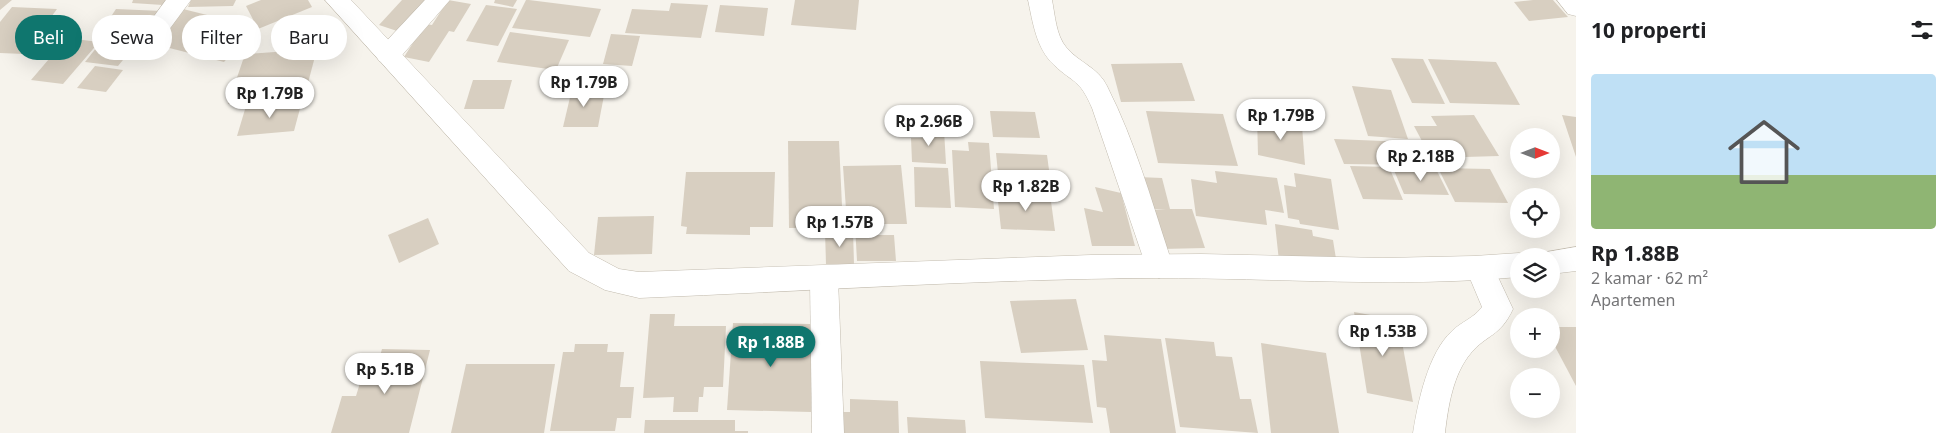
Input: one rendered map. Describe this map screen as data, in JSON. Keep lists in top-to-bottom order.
{
  "north": "right",
  "page": {
    "heading": "10 properti",
    "chip": [
      "Beli",
      "Sewa",
      "Filter",
      "Baru"
    ],
    "list": [
      {
        "name": "Rp 1.88B",
        "note": "2 kamar · 62 m² · Apartemen"
      }
    ],
    "price": [
      "Rp 1.79B",
      "Rp 1.79B",
      "Rp 1.79B",
      "Rp 2.96B",
      "Rp 2.18B",
      "Rp 1.82B",
      "Rp 1.57B",
      "Rp 1.53B",
      "Rp 1.88B",
      "Rp 5.1B"
    ],
    "map_buttons": ["+", "−"]
  }
}
